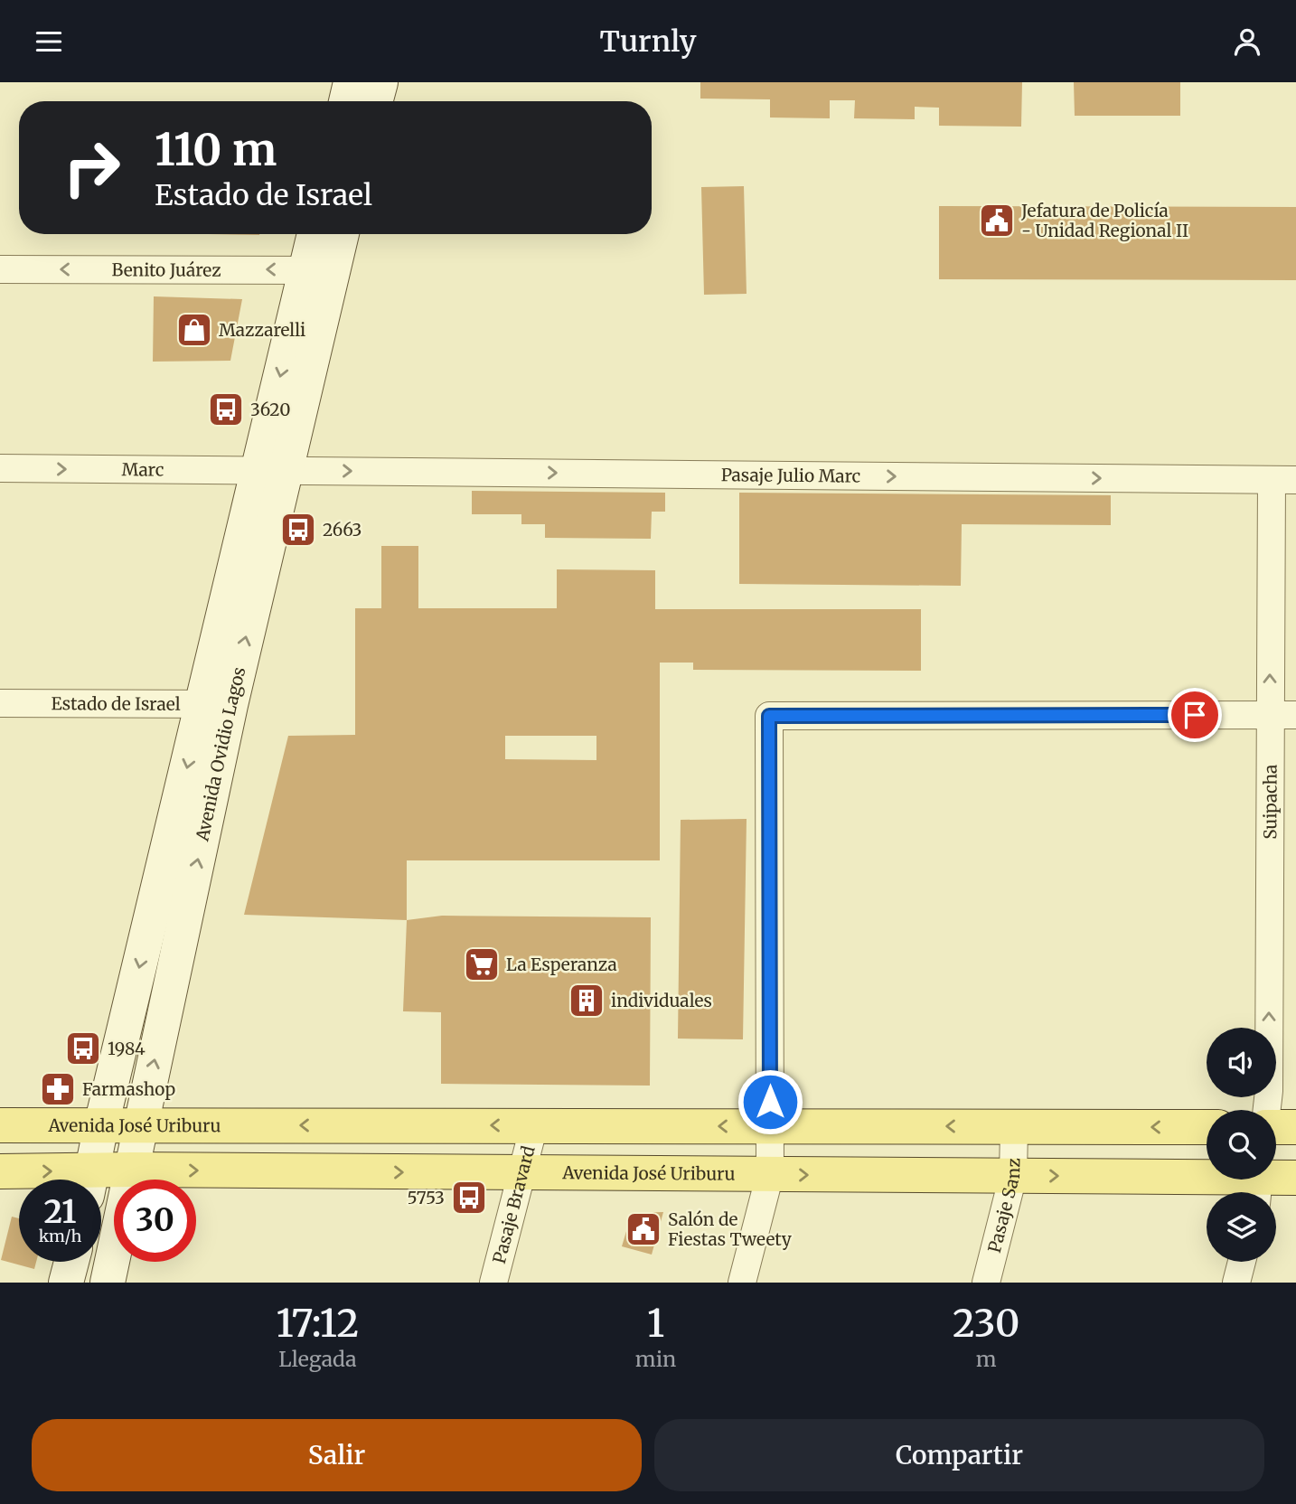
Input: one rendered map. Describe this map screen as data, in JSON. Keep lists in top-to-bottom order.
{
  "streets": {
    "main road": ["Avenida Ovidio Lagos", "Avenida José Uriburu"],
    "street": [
      "Benito Juárez",
      "Marc",
      "Pasaje Julio Marc",
      "Estado de Israel",
      "Suipacha",
      "Pasaje Bravard",
      "Pasaje Sanz"
    ]
  },
  "crossings": [
    ["Benito Juárez", "Avenida Ovidio Lagos"],
    ["Marc", "Pasaje Julio Marc"],
    ["Marc", "Avenida Ovidio Lagos"],
    ["Pasaje Julio Marc", "Avenida Ovidio Lagos"],
    ["Pasaje Julio Marc", "Suipacha"],
    ["Estado de Israel", "Avenida Ovidio Lagos"],
    ["Avenida Ovidio Lagos", "Avenida José Uriburu"],
    ["Avenida José Uriburu", "Pasaje Bravard"],
    ["Avenida José Uriburu", "Pasaje Sanz"]
  ],
  "one_way": [
    "Benito Juárez",
    "Marc",
    "Pasaje Julio Marc",
    "Suipacha"
  ],
  "places": {
    "public building": ["Jefatura de Policía - Unidad Regional II", "Salón de Fiestas Tweety"],
    "shop": ["Mazzarelli"],
    "bus stop": [
      "3620",
      "2663",
      "1984",
      "5753"
    ],
    "supermarket": ["La Esperanza"],
    "building": ["individuales"],
    "pharmacy": ["Farmashop"]
  },
  "page": {
    "header": "Turnly",
    "turn": ["110 m", "Estado de Israel"],
    "speed": "21 km/h",
    "limit": "30",
    "eta": [
      "17:12",
      "Llegada",
      "1",
      "min",
      "230",
      "m"
    ],
    "buttons": ["Salir", "Compartir"]
  }
}
